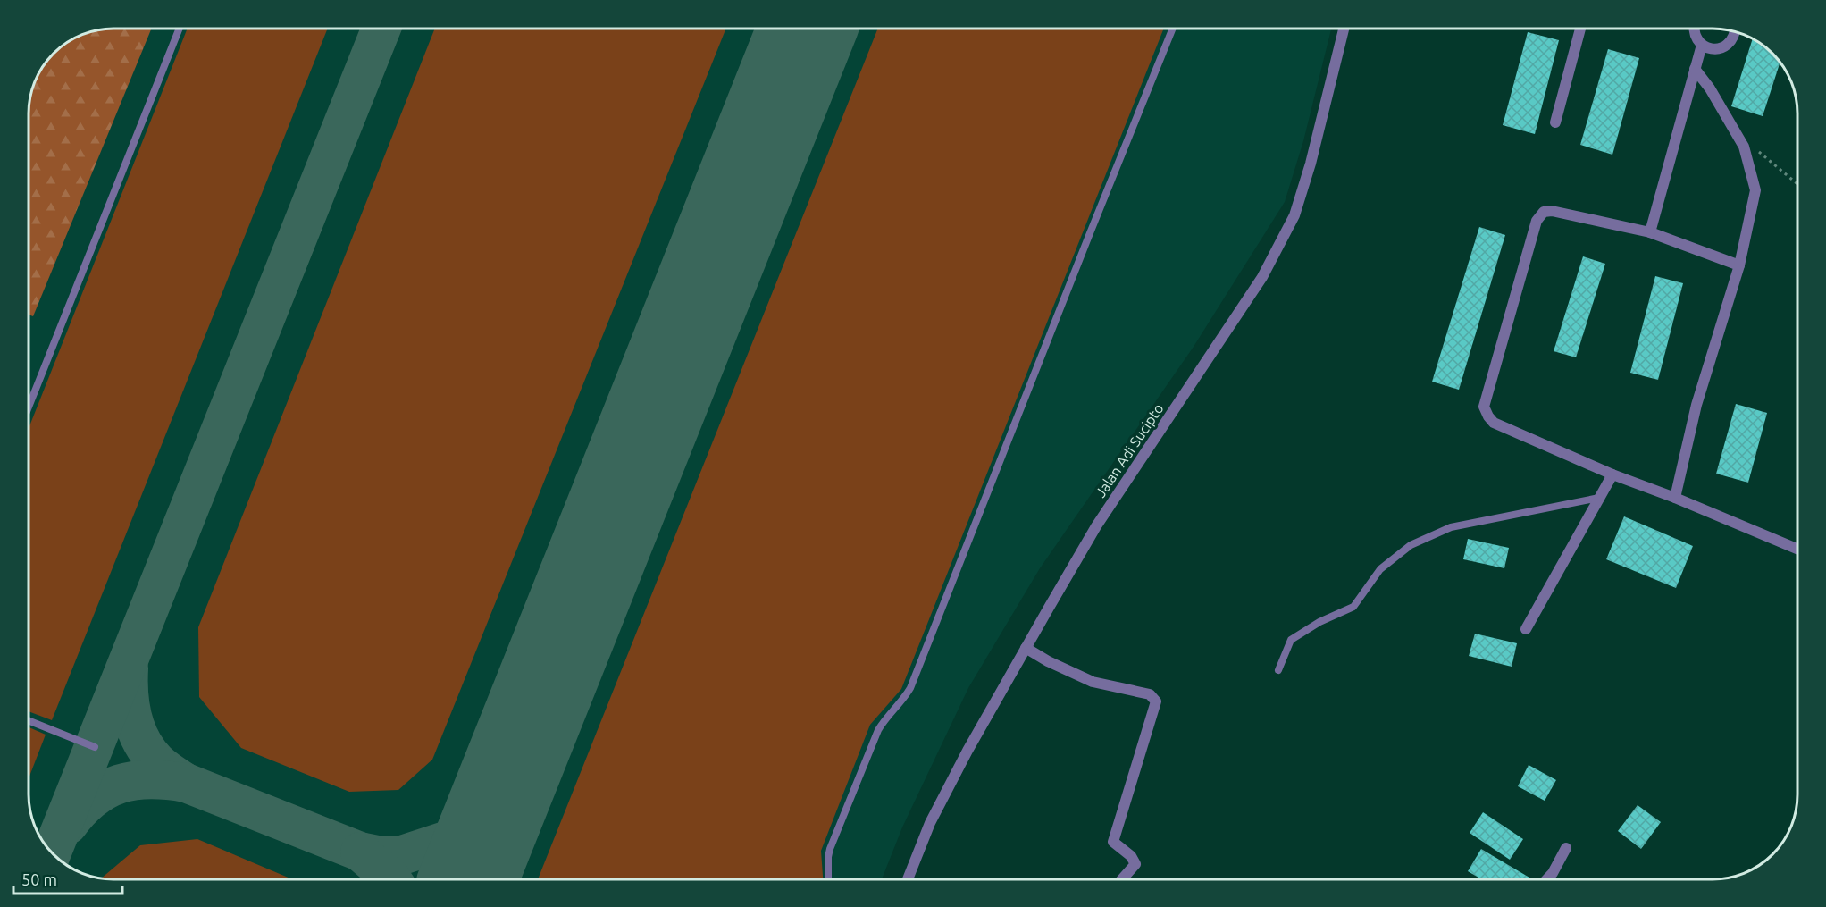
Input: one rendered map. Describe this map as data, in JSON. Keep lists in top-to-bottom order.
{
  "streets": {
    "street": ["Jalan Adi Sucipto"]
  },
  "scale_bar": "50 m"
}
